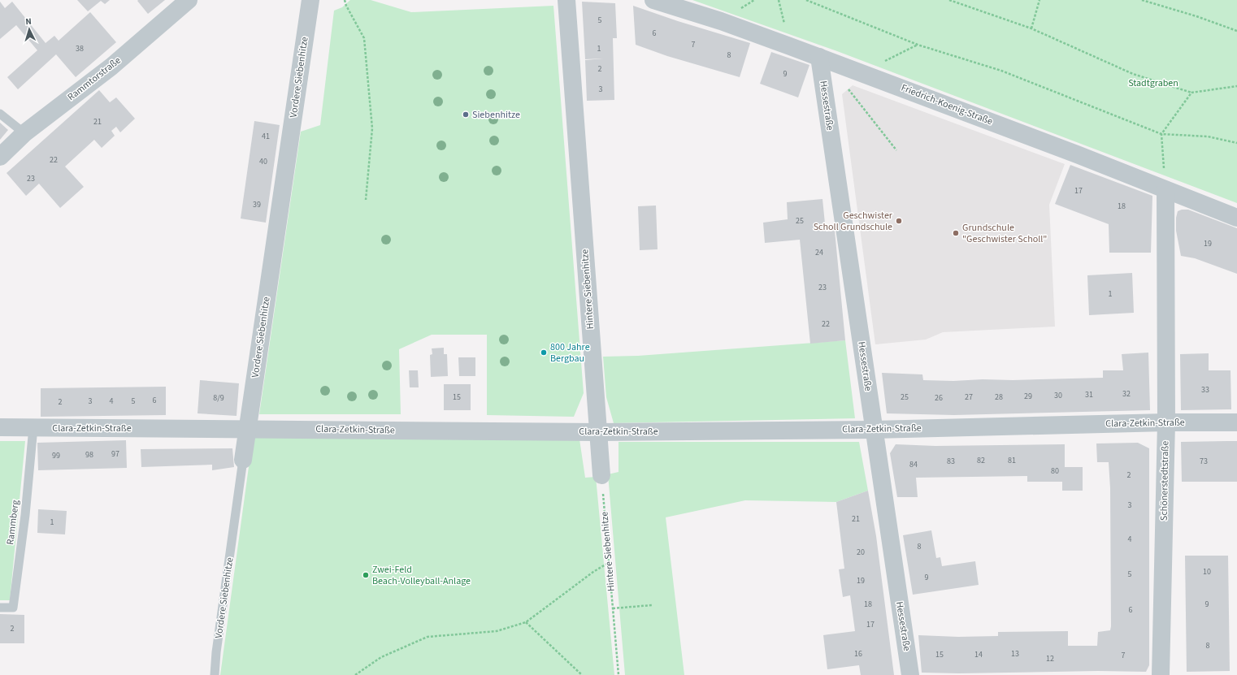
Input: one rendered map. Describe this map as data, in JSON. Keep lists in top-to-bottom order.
{
  "streets": {
    "street": [
      "Vordere Siebenhitze",
      "Rammtorstraße",
      "Friedrich-Koenig-Straße",
      "Hessestraße",
      "Hintere Siebenhitze",
      "Clara-Zetkin-Straße",
      "Schönerstedtstraße"
    ],
    "lane": ["Rammberg"]
  },
  "crossings": [
    ["Vordere Siebenhitze", "Clara-Zetkin-Straße"],
    ["Friedrich-Koenig-Straße", "Hessestraße"],
    ["Friedrich-Koenig-Straße", "Schönerstedtstraße"],
    ["Hessestraße", "Clara-Zetkin-Straße"],
    ["Hintere Siebenhitze", "Clara-Zetkin-Straße"],
    ["Clara-Zetkin-Straße", "Schönerstedtstraße"],
    ["Clara-Zetkin-Straße", "Rammberg"]
  ],
  "parks": ["Stadtgraben"],
  "places": [
    "Siebenhitze",
    "Geschwister Scholl Grundschule",
    "Grundschule \"Geschwister Scholl\"",
    "800 Jahre Bergbau",
    "Zwei-Feld Beach-Volleyball-Anlage"
  ],
  "house_numbers": [
    "5",
    "6",
    "7",
    "38",
    "1",
    "8",
    "2",
    "9",
    "3",
    "21",
    "41",
    "22",
    "40",
    "23",
    "17",
    "39",
    "18",
    "25",
    "19",
    "24",
    "23",
    "1",
    "22",
    "33",
    "32",
    "31",
    "30",
    "29",
    "15",
    "25",
    "27",
    "28",
    "8/9",
    "26",
    "6",
    "3",
    "4",
    "5",
    "2",
    "97",
    "98",
    "99",
    "82",
    "81",
    "83",
    "73",
    "84",
    "80",
    "2",
    "3",
    "21",
    "1",
    "4",
    "8",
    "20",
    "10",
    "5",
    "9",
    "19",
    "18",
    "9",
    "6",
    "17",
    "2",
    "8",
    "16",
    "13",
    "15",
    "14",
    "7",
    "12"
  ],
  "north": "top"
}
